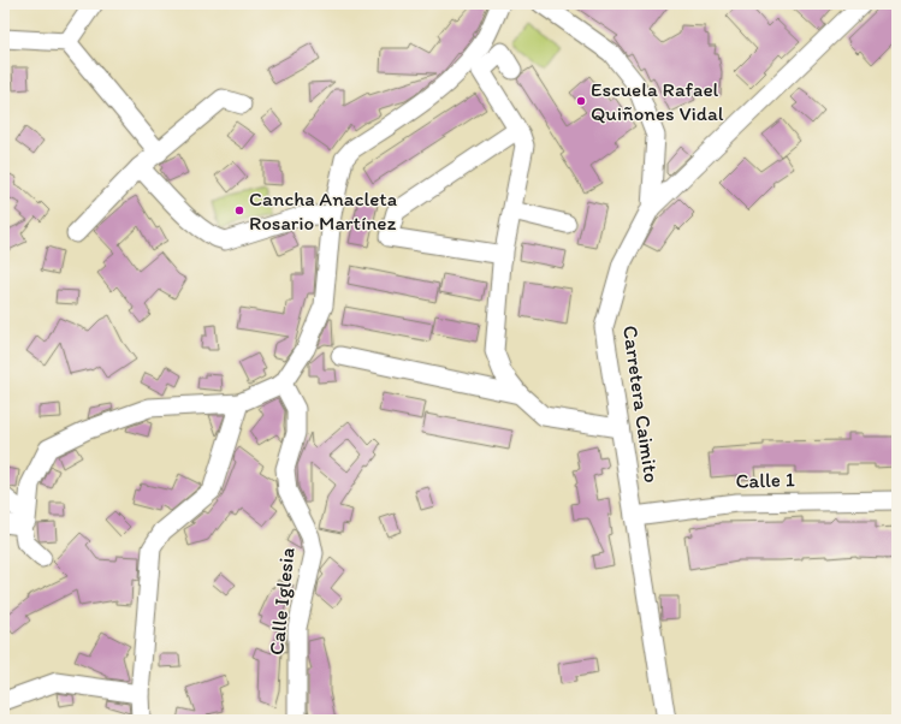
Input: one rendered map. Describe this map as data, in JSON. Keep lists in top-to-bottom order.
{
  "streets": {
    "street": ["Carretera Caimito", "Calle 1", "Calle Iglesia"]
  },
  "crossings": [
    ["Carretera Caimito", "Calle 1"]
  ],
  "places": ["Escuela Rafael Quiñones Vidal", "Cancha Anacleta Rosario Martínez"]
}
